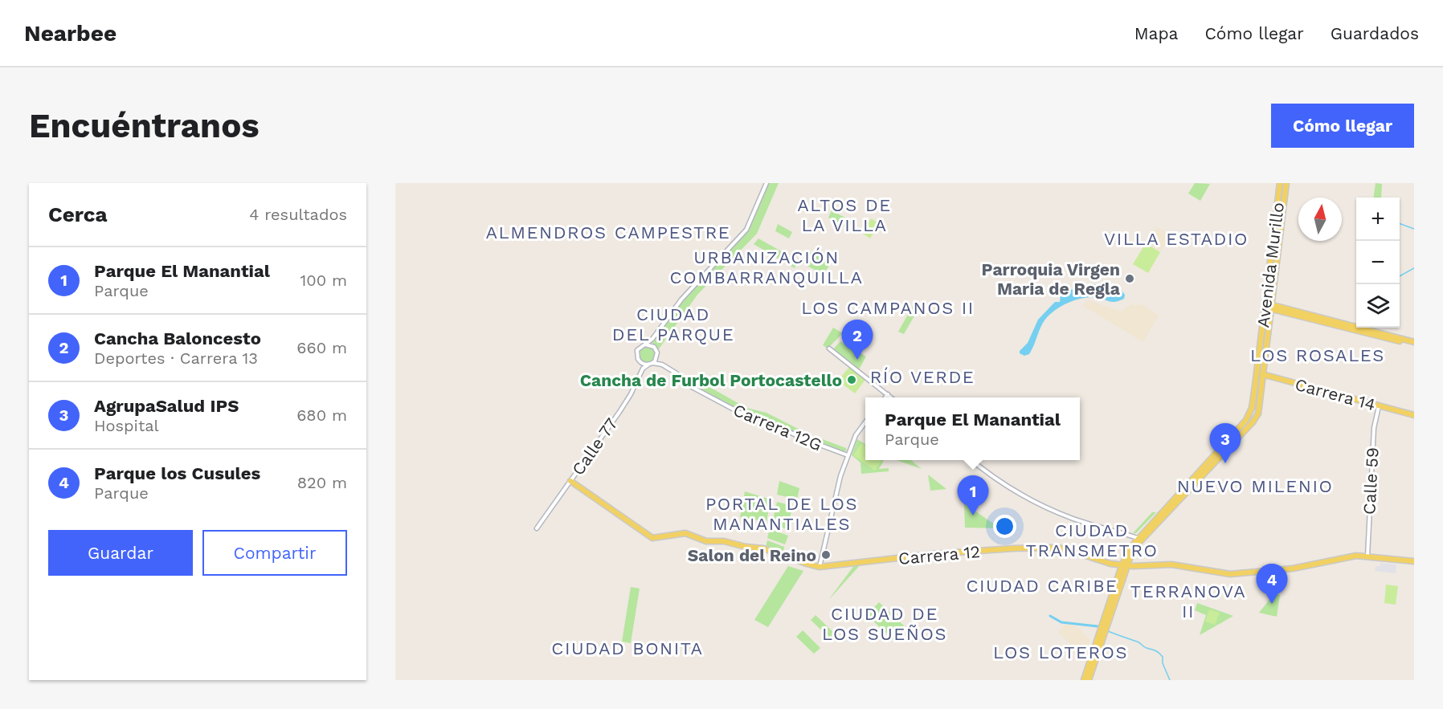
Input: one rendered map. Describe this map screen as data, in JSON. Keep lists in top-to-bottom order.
{
  "streets": {
    "main road": ["Avenida Murillo", "Carrera 14", "Carrera 12"],
    "street": ["Carrera 12G", "Calle 77", "Calle 59"]
  },
  "crossings": [
    ["Avenida Murillo", "Carrera 14"],
    ["Avenida Murillo", "Carrera 12"],
    ["Carrera 14", "Calle 59"],
    ["Carrera 12G", "Calle 77"],
    ["Calle 77", "Carrera 12"],
    ["Calle 59", "Carrera 12"]
  ],
  "districts": [
    "ALTOS DE LA VILLA",
    "ALMENDROS CAMPESTRE",
    "VILLA ESTADIO",
    "URBANIZACIÓN COMBARRANQUILLA",
    "LOS CAMPANOS II",
    "CIUDAD DEL PARQUE",
    "LOS ROSALES",
    "RÍO VERDE",
    "NUEVO MILENIO",
    "PORTAL DE LOS MANANTIALES",
    "CIUDAD TRANSMETRO",
    "CIUDAD CARIBE",
    "TERRANOVA II",
    "CIUDAD DE LOS SUEÑOS",
    "CIUDAD BONITA",
    "LOS LOTEROS"
  ],
  "places": ["Parroquia Virgen Maria de Regla", "Cancha de Furbol Portocastello", "Salon del Reino"],
  "north": "top",
  "page": {
    "header": "Nearbee",
    "nav": ["Mapa", "Cómo llegar", "Guardados"],
    "buttons": [
      "Cómo llegar",
      ["Guardar", "Compartir"]
    ],
    "title": "Encuéntranos",
    "heading": ["Cerca", "4 resultados"],
    "map_buttons": ["+", "−"],
    "list": [
      {
        "mark": "1",
        "name": "Parque El Manantial",
        "note": "Parque",
        "value": "100 m"
      },
      {
        "mark": "2",
        "name": "Cancha Baloncesto",
        "note": "Deportes · Carrera 13",
        "value": "660 m"
      },
      {
        "mark": "3",
        "name": "AgrupaSalud IPS",
        "note": "Hospital",
        "value": "680 m"
      },
      {
        "mark": "4",
        "name": "Parque los Cusules",
        "note": "Parque",
        "value": "820 m"
      }
    ],
    "pins": [
      "2",
      "3",
      "1",
      "4"
    ],
    "popup": ["Parque El Manantial", "Parque"]
  }
}
